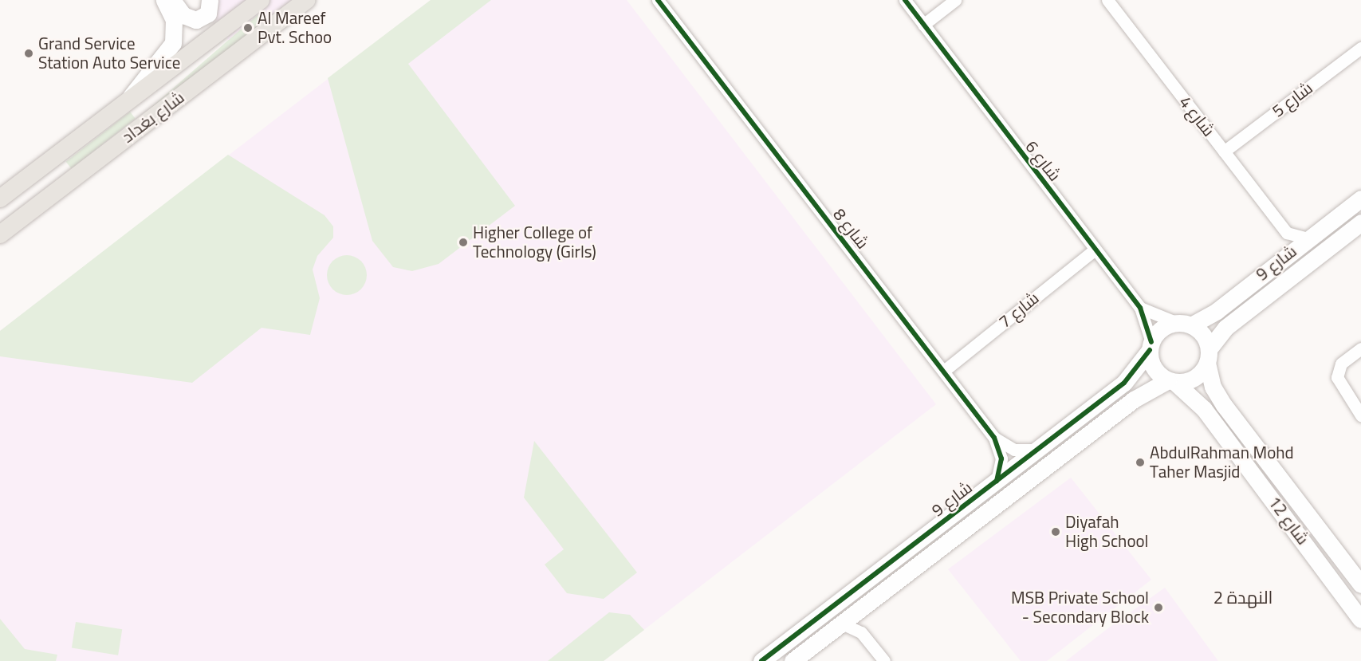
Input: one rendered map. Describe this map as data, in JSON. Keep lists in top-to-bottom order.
{
  "streets": {
    "main road": ["شارع بغداد"],
    "street": [
      "شارع 5",
      "شارع 4",
      "شارع 6",
      "شارع 8",
      "شارع 9",
      "شارع 7",
      "شارع 12"
    ]
  },
  "crossings": [
    ["شارع 5", "شارع 4"],
    ["شارع 6", "شارع 9"],
    ["شارع 6", "شارع 7"],
    ["شارع 6", "شارع 12"],
    ["شارع 8", "شارع 9"],
    ["شارع 8", "شارع 7"],
    ["شارع 9", "شارع 12"]
  ],
  "districts": ["النهدة 2"],
  "places": [
    "Al Mareef Pvt. Schoo",
    "Grand Service Station Auto Service",
    "Higher College of Technology (Girls)",
    "AbdulRahman Mohd Taher Masjid",
    "Diyafah High School",
    "MSB Private School - Secondary Block"
  ]
}
